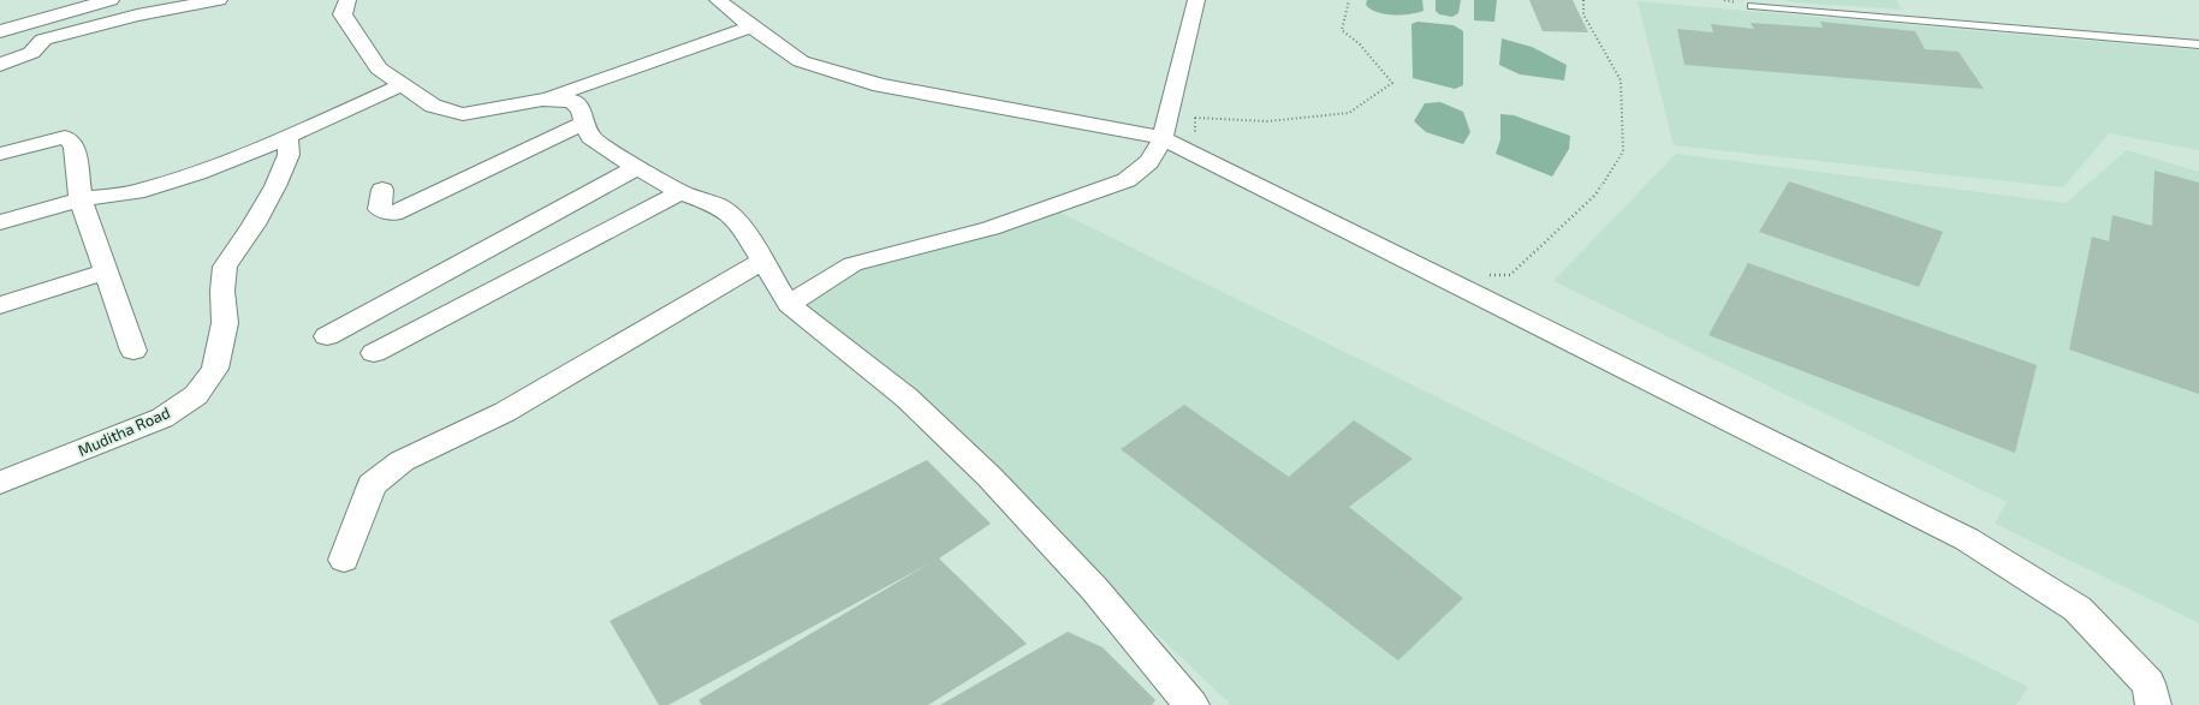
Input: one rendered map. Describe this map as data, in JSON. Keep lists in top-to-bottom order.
{
  "streets": {
    "street": ["Muditha Road"]
  }
}
